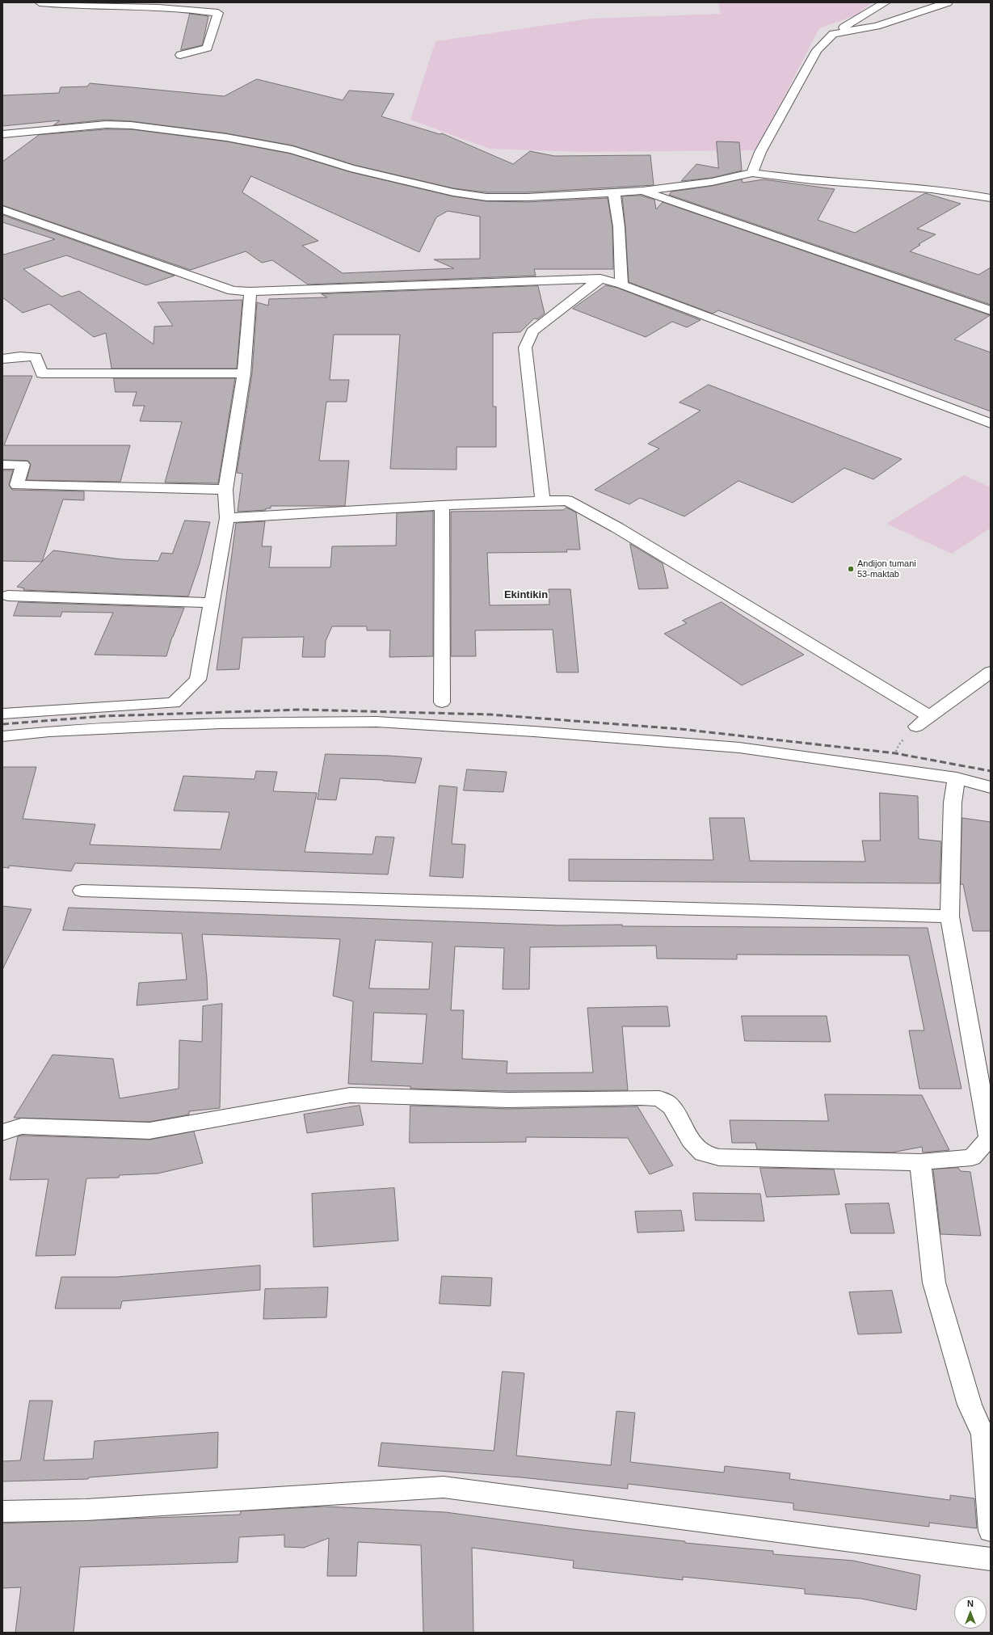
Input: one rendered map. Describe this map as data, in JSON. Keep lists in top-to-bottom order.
{
  "districts": ["Ekintikin"],
  "places": ["Andijon tumani 53-maktab"],
  "north": "top"
}
